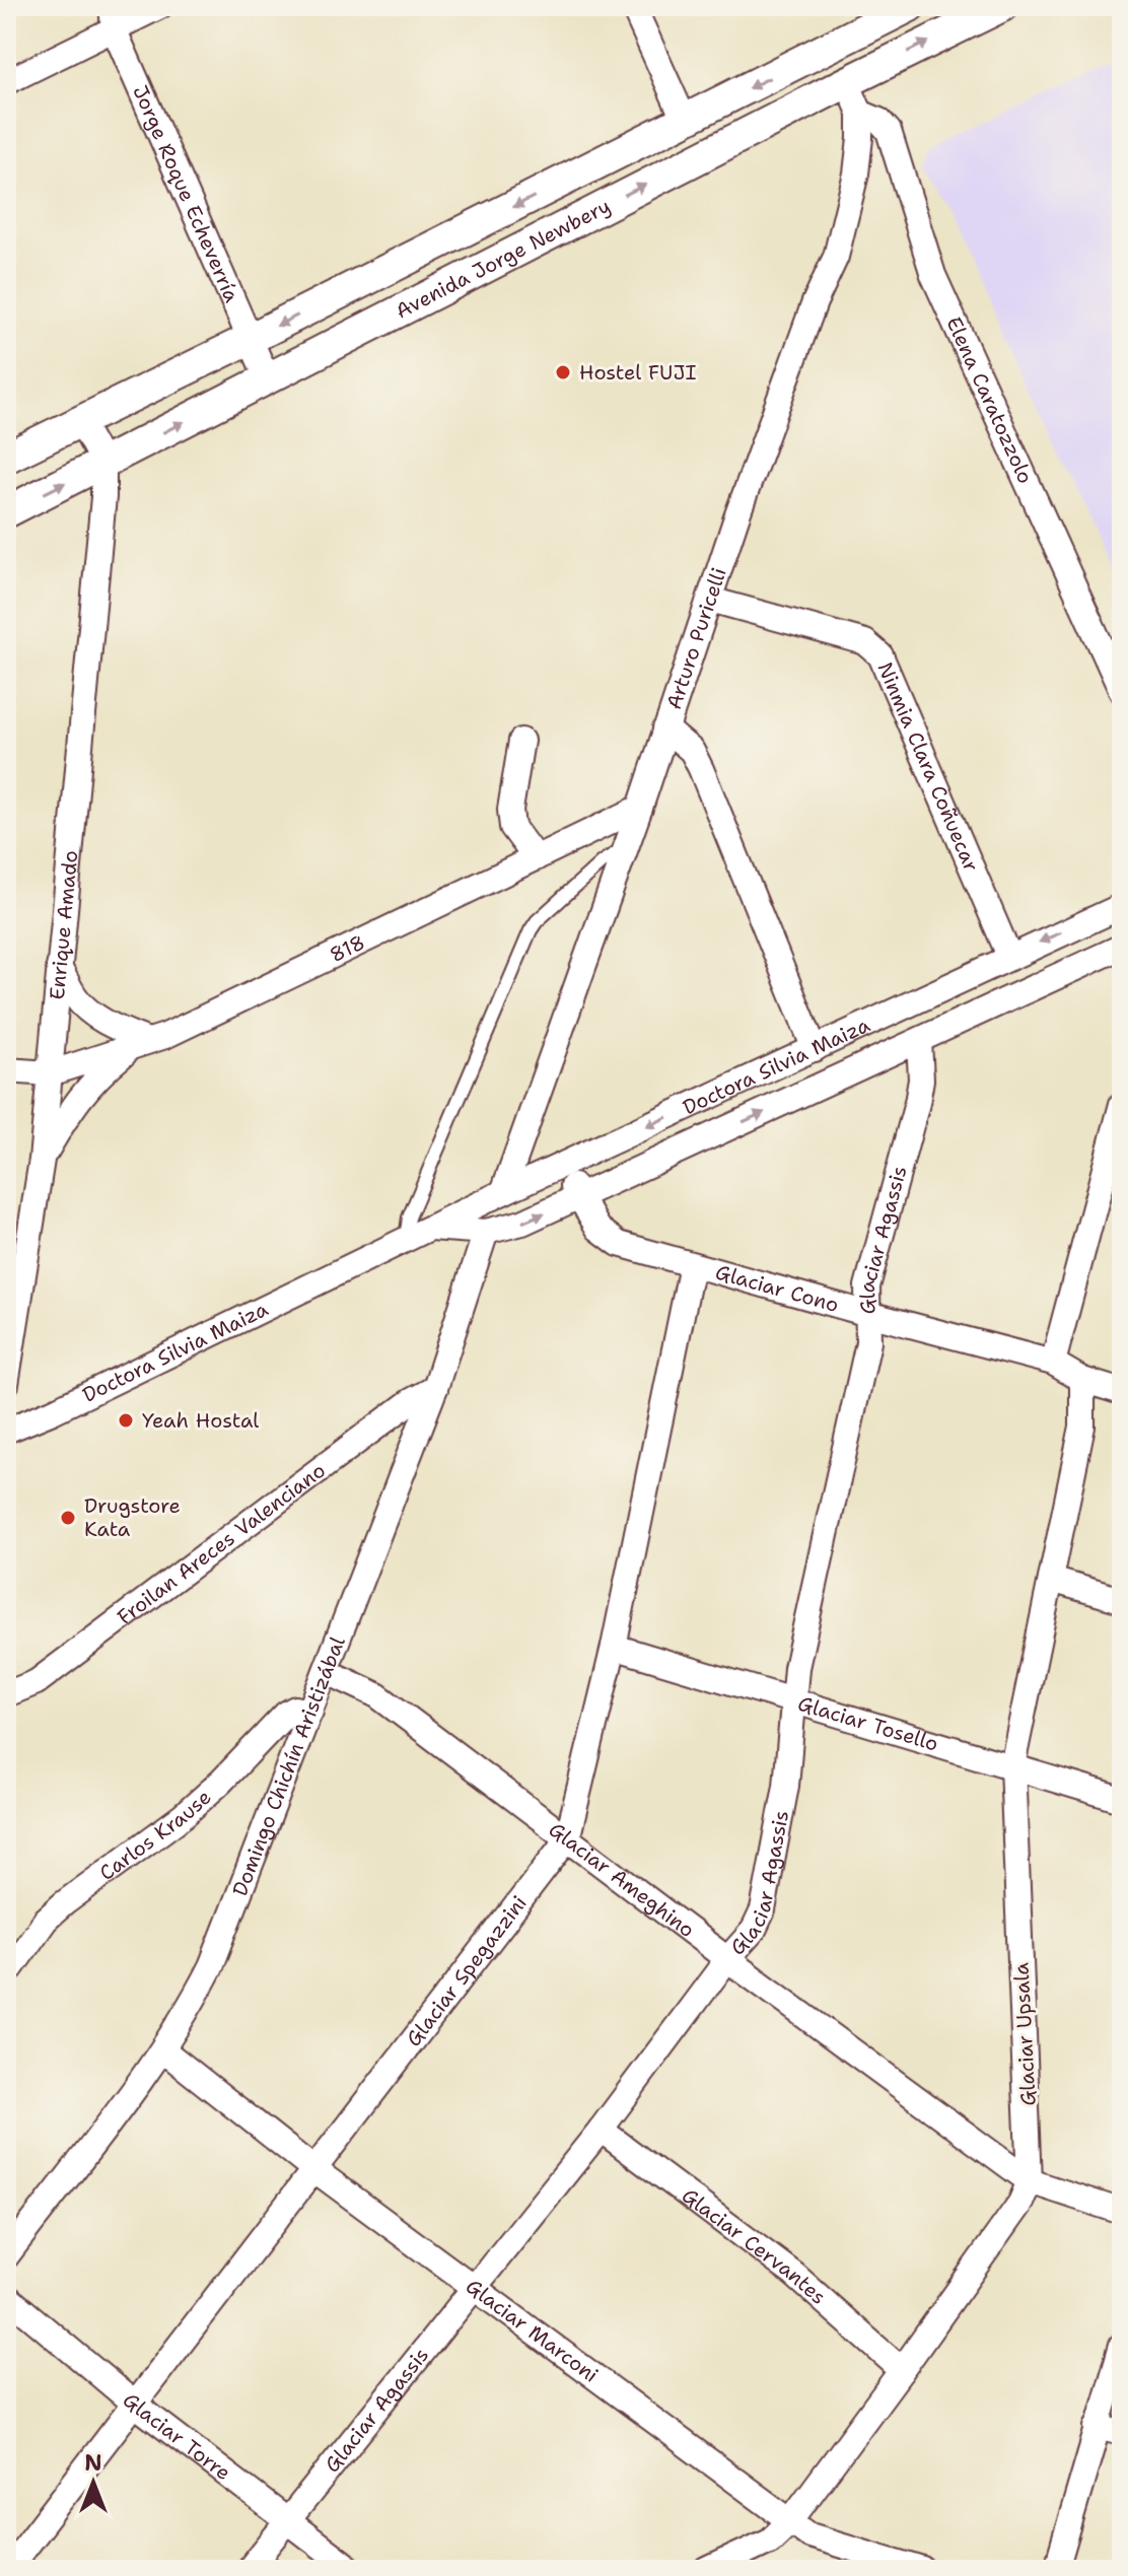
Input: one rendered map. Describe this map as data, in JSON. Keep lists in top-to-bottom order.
{
  "streets": {
    "street": [
      "Jorge Roque Echeverría",
      "Avenida Jorge Newbery",
      "Elena Caratozzolo",
      "Arturo Puricelli",
      "Ninmia Clara Coñuecar",
      "Enrique Amado",
      "818",
      "Doctora Silvia Maiza",
      "Glaciar Agassis",
      "Glaciar Cono",
      "Froilan Areces Valenciano",
      "Glaciar Tosello",
      "Domingo Chichín Aristizábal",
      "Carlos Krause",
      "Glaciar Ameghino",
      "Glaciar Spegazzini",
      "Glaciar Upsala",
      "Glaciar Cervantes",
      "Glaciar Marconi",
      "Glaciar Torre"
    ]
  },
  "crossings": [
    ["Jorge Roque Echeverría", "Avenida Jorge Newbery"],
    ["Avenida Jorge Newbery", "Arturo Puricelli"],
    ["Avenida Jorge Newbery", "Enrique Amado"],
    ["Elena Caratozzolo", "Arturo Puricelli"],
    ["Arturo Puricelli", "Ninmia Clara Coñuecar"],
    ["Arturo Puricelli", "818"],
    ["Arturo Puricelli", "Doctora Silvia Maiza"],
    ["Ninmia Clara Coñuecar", "Doctora Silvia Maiza"],
    ["Enrique Amado", "818"],
    ["Doctora Silvia Maiza", "Glaciar Agassis"],
    ["Doctora Silvia Maiza", "Glaciar Cono"],
    ["Doctora Silvia Maiza", "Domingo Chichín Aristizábal"],
    ["Glaciar Agassis", "Glaciar Cono"],
    ["Glaciar Agassis", "Glaciar Tosello"],
    ["Glaciar Agassis", "Glaciar Ameghino"],
    ["Glaciar Agassis", "Glaciar Cervantes"],
    ["Glaciar Agassis", "Glaciar Marconi"],
    ["Glaciar Agassis", "Glaciar Torre"],
    ["Glaciar Cono", "Glaciar Spegazzini"],
    ["Glaciar Cono", "Glaciar Upsala"],
    ["Froilan Areces Valenciano", "Domingo Chichín Aristizábal"],
    ["Glaciar Tosello", "Glaciar Spegazzini"],
    ["Glaciar Tosello", "Glaciar Upsala"],
    ["Domingo Chichín Aristizábal", "Carlos Krause"],
    ["Domingo Chichín Aristizábal", "Glaciar Ameghino"],
    ["Domingo Chichín Aristizábal", "Glaciar Marconi"],
    ["Glaciar Ameghino", "Glaciar Spegazzini"],
    ["Glaciar Ameghino", "Glaciar Upsala"],
    ["Glaciar Spegazzini", "Glaciar Marconi"],
    ["Glaciar Spegazzini", "Glaciar Torre"]
  ],
  "places": ["Hostel FUJI", "Yeah Hostal", "Drugstore Kata"],
  "north": "top"
}
